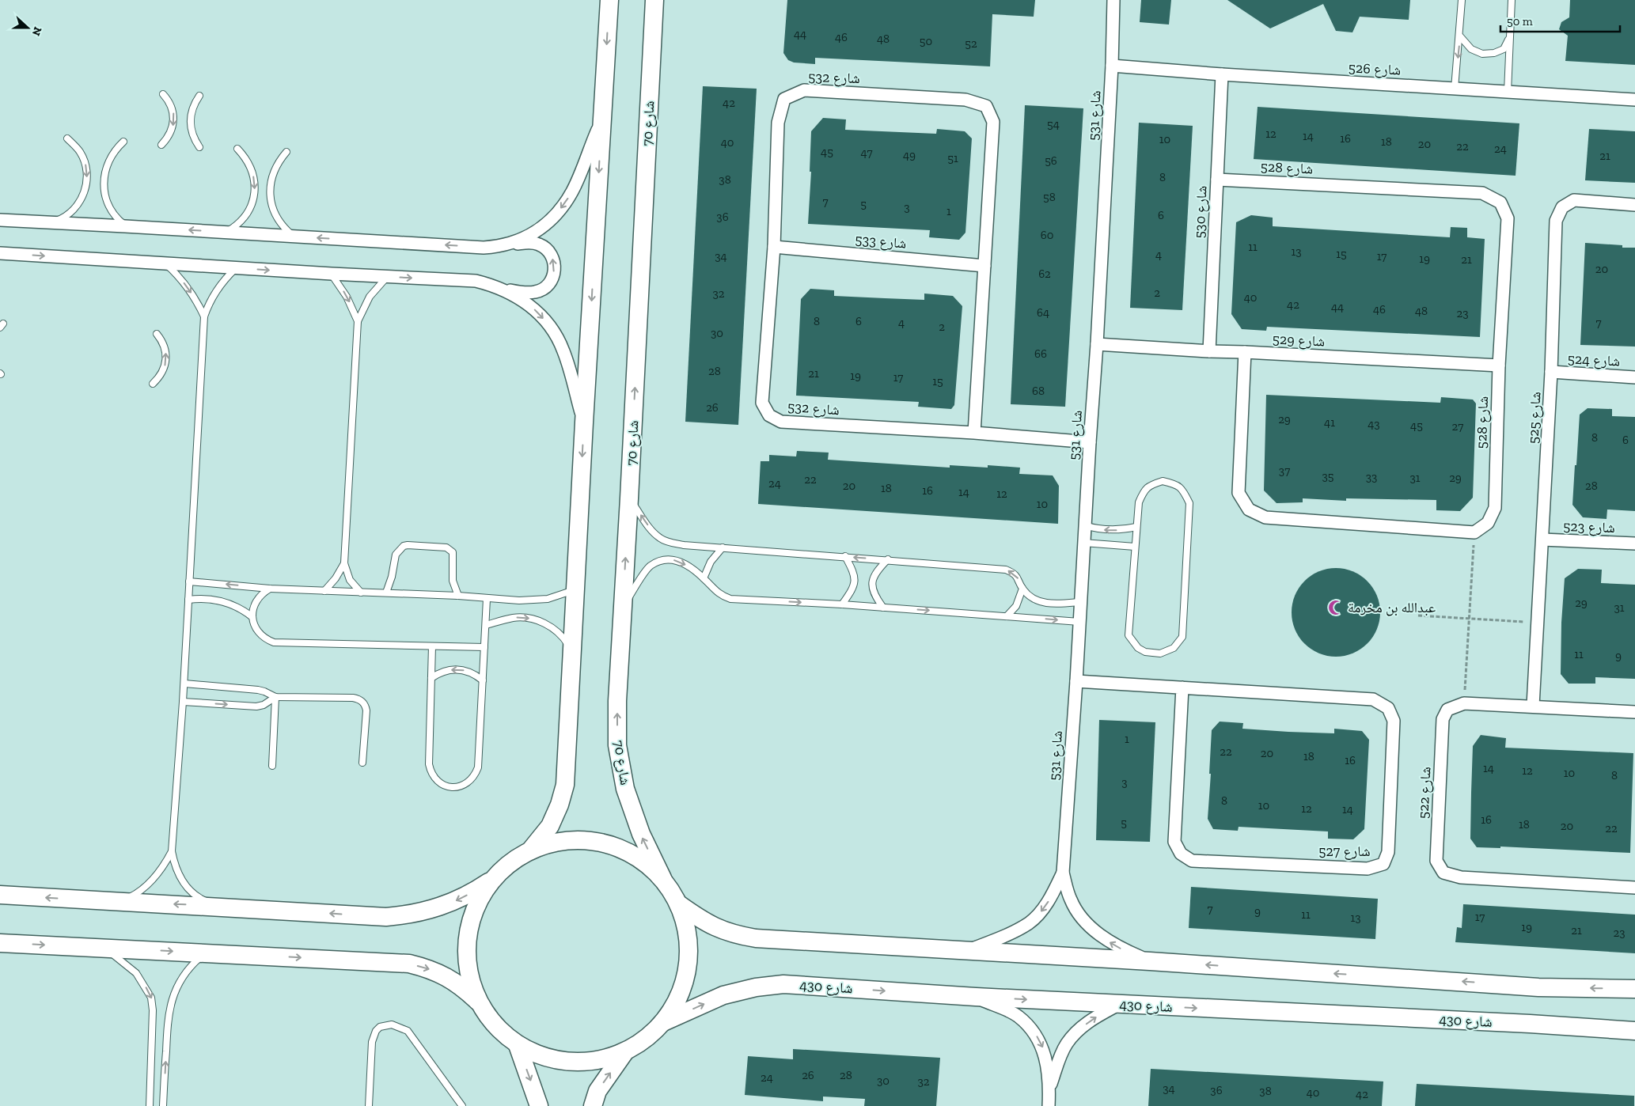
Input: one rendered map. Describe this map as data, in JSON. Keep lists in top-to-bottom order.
{
  "streets": {
    "main road": ["شارع 70", "شارع 430"],
    "street": [
      "شارع 526",
      "شارع 532",
      "شارع 531",
      "شارع 528",
      "شارع 530",
      "شارع 533",
      "شارع 529",
      "شارع 524",
      "شارع 525",
      "شارع 523",
      "شارع 522",
      "شارع 527"
    ]
  },
  "crossings": [
    ["شارع 526", "شارع 531"],
    ["شارع 526", "شارع 530"],
    ["شارع 532", "شارع 531"],
    ["شارع 532", "شارع 533"],
    ["شارع 531", "شارع 529"],
    ["شارع 531", "شارع 527"],
    ["شارع 528", "شارع 530"],
    ["شارع 528", "شارع 529"],
    ["شارع 530", "شارع 529"],
    ["شارع 524", "شارع 525"],
    ["شارع 525", "شارع 523"],
    ["شارع 525", "شارع 522"]
  ],
  "places": {
    "mosque": ["عبدالله بن مخرمة"]
  },
  "house_numbers": [
    "44",
    "46",
    "48",
    "50",
    "52",
    "42",
    "54",
    "12",
    "14",
    "16",
    "10",
    "18",
    "40",
    "20",
    "22",
    "24",
    "45",
    "47",
    "49",
    "21",
    "51",
    "56",
    "8",
    "38",
    "58",
    "7",
    "5",
    "3",
    "1",
    "6",
    "36",
    "60",
    "11",
    "13",
    "15",
    "4",
    "34",
    "17",
    "19",
    "21",
    "20",
    "62",
    "2",
    "32",
    "40",
    "42",
    "44",
    "46",
    "48",
    "64",
    "23",
    "8",
    "6",
    "4",
    "7",
    "2",
    "30",
    "66",
    "28",
    "21",
    "19",
    "17",
    "15",
    "68",
    "26",
    "29",
    "41",
    "43",
    "45",
    "27",
    "8",
    "6",
    "37",
    "35",
    "33",
    "31",
    "29",
    "22",
    "24",
    "20",
    "28",
    "18",
    "16",
    "14",
    "12",
    "10",
    "29",
    "31",
    "11",
    "9",
    "1",
    "22",
    "20",
    "18",
    "16",
    "14",
    "12",
    "10",
    "8",
    "3",
    "8",
    "10",
    "12",
    "14",
    "16",
    "5",
    "18",
    "20",
    "22",
    "7",
    "9",
    "11",
    "17",
    "13",
    "19",
    "21",
    "23",
    "26",
    "28",
    "24",
    "30",
    "32",
    "34",
    "36",
    "38",
    "40",
    "42"
  ],
  "scale_bar": "50 m",
  "north": "right"
}
